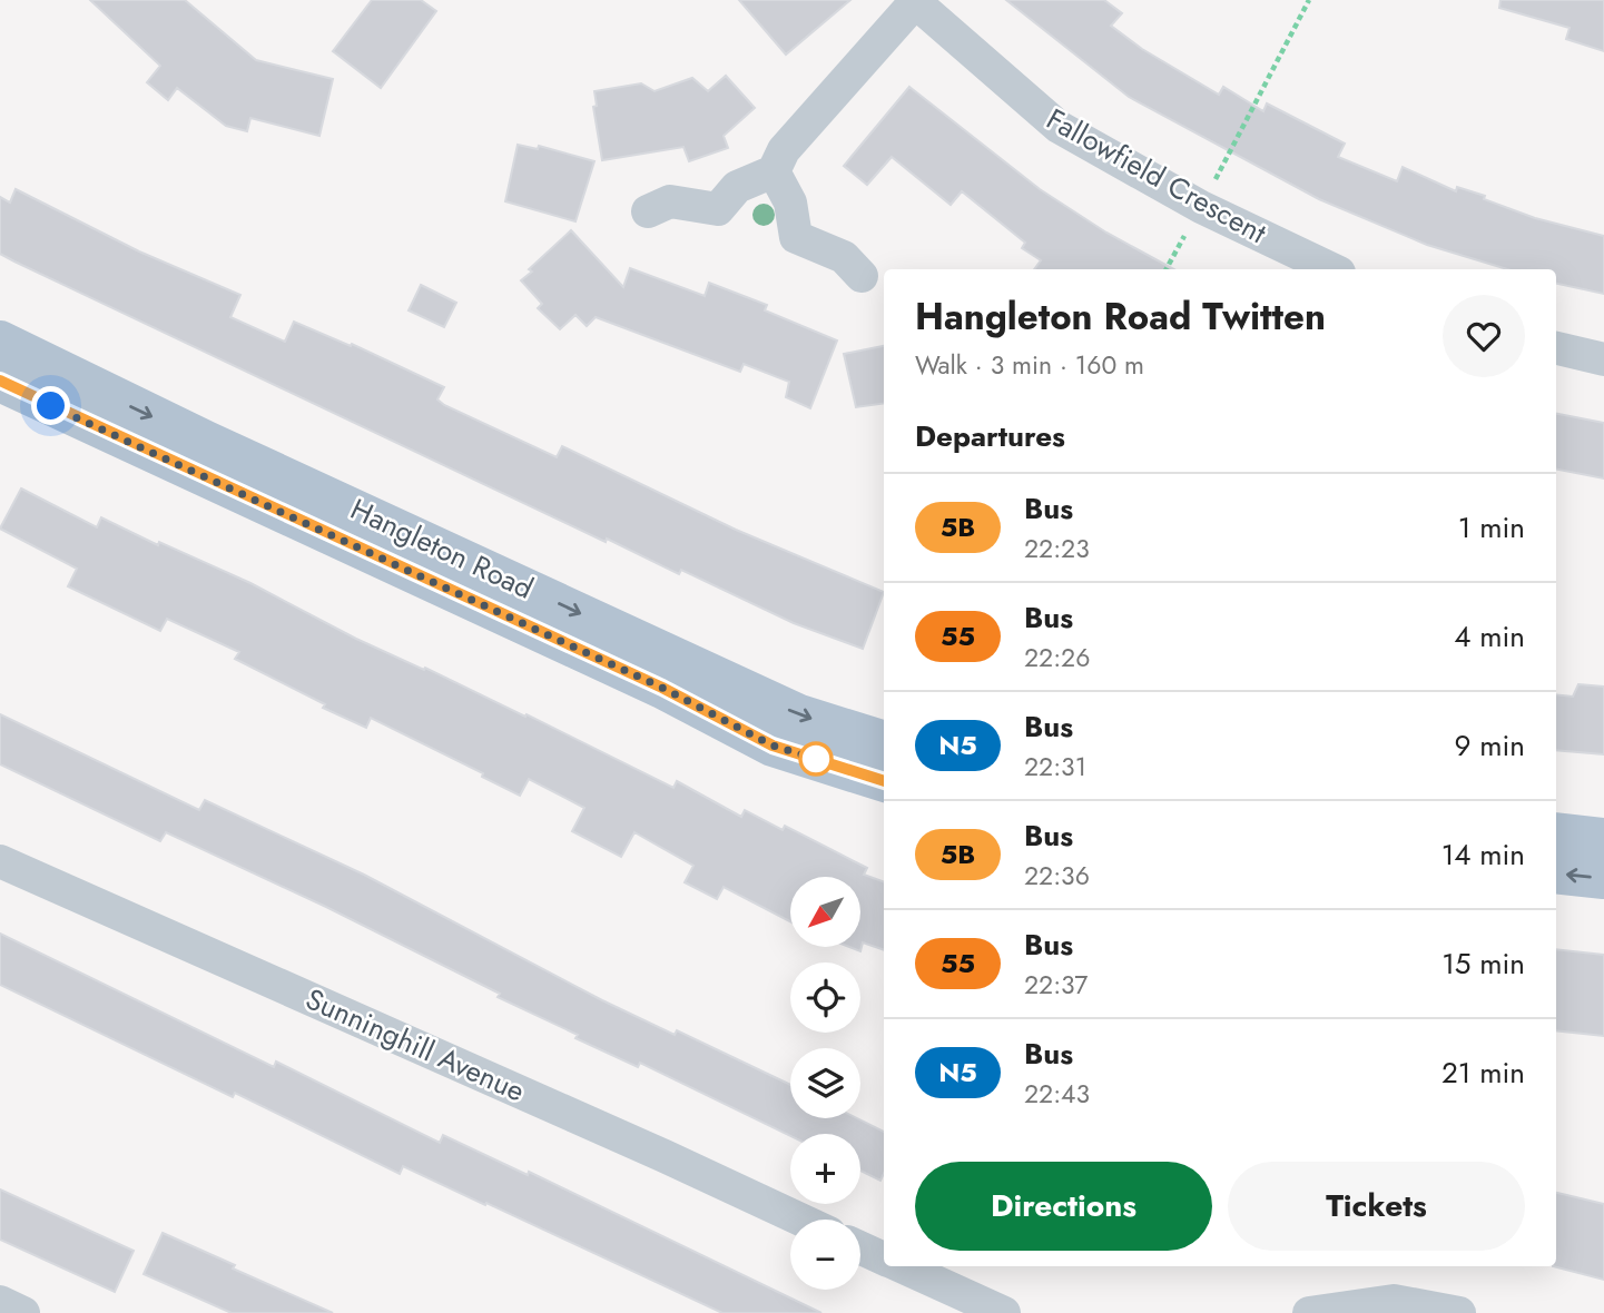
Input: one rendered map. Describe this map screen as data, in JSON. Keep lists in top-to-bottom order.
{
  "streets": {
    "main road": ["Hangleton Road"],
    "street": ["Fallowfield Crescent", "Sunninghill Avenue"]
  },
  "lines": ["bus line 5B"],
  "north": "bottom left",
  "page": {
    "heading": [
      ["Hangleton Road Twitten", "Walk · 3 min · 160 m"],
      "Departures"
    ],
    "list": [
      {
        "mark": "5B",
        "name": "Bus",
        "note": "22:23",
        "value": "1 min"
      },
      {
        "mark": "55",
        "name": "Bus",
        "note": "22:26",
        "value": "4 min"
      },
      {
        "mark": "N5",
        "name": "Bus",
        "note": "22:31",
        "value": "9 min"
      },
      {
        "mark": "5B",
        "name": "Bus",
        "note": "22:36",
        "value": "14 min"
      },
      {
        "mark": "55",
        "name": "Bus",
        "note": "22:37",
        "value": "15 min"
      },
      {
        "mark": "N5",
        "name": "Bus",
        "note": "22:43",
        "value": "21 min"
      }
    ],
    "map_buttons": ["+", "−"],
    "buttons": ["Directions", "Tickets"]
  }
}
